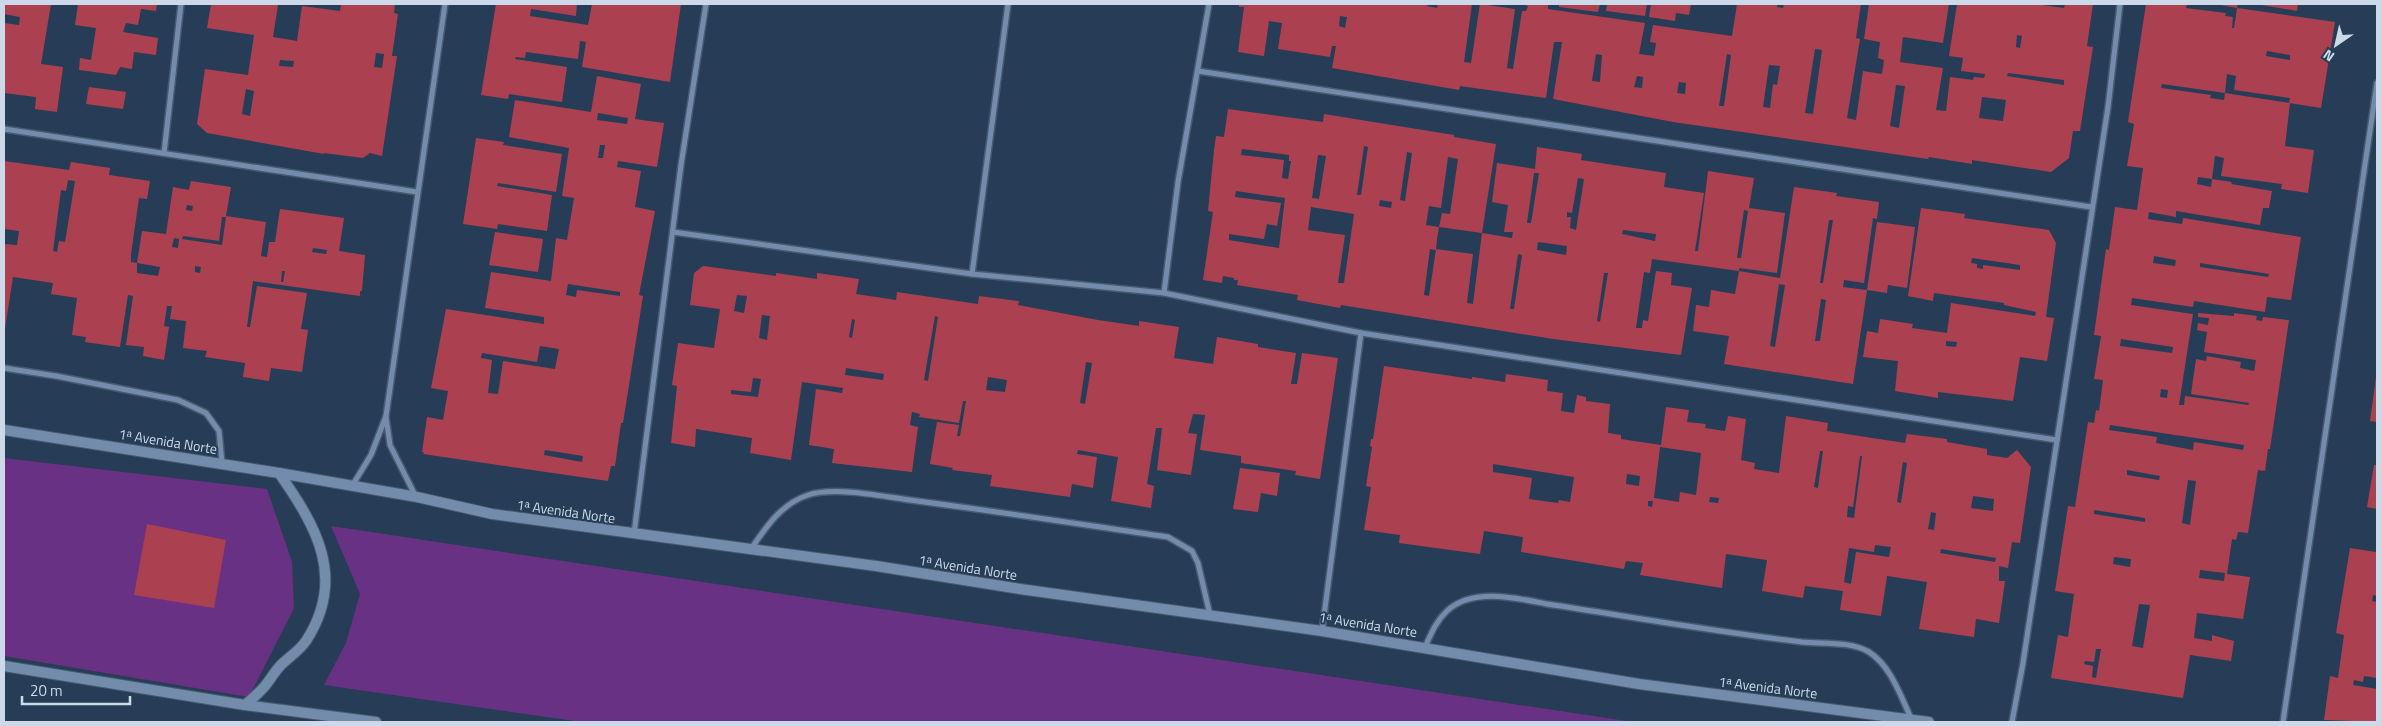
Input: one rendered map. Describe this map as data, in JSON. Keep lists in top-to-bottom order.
{
  "streets": {
    "main road": ["1ᵃ Avenida Norte"]
  },
  "scale_bar": "20 m",
  "north": "bottom left"
}
